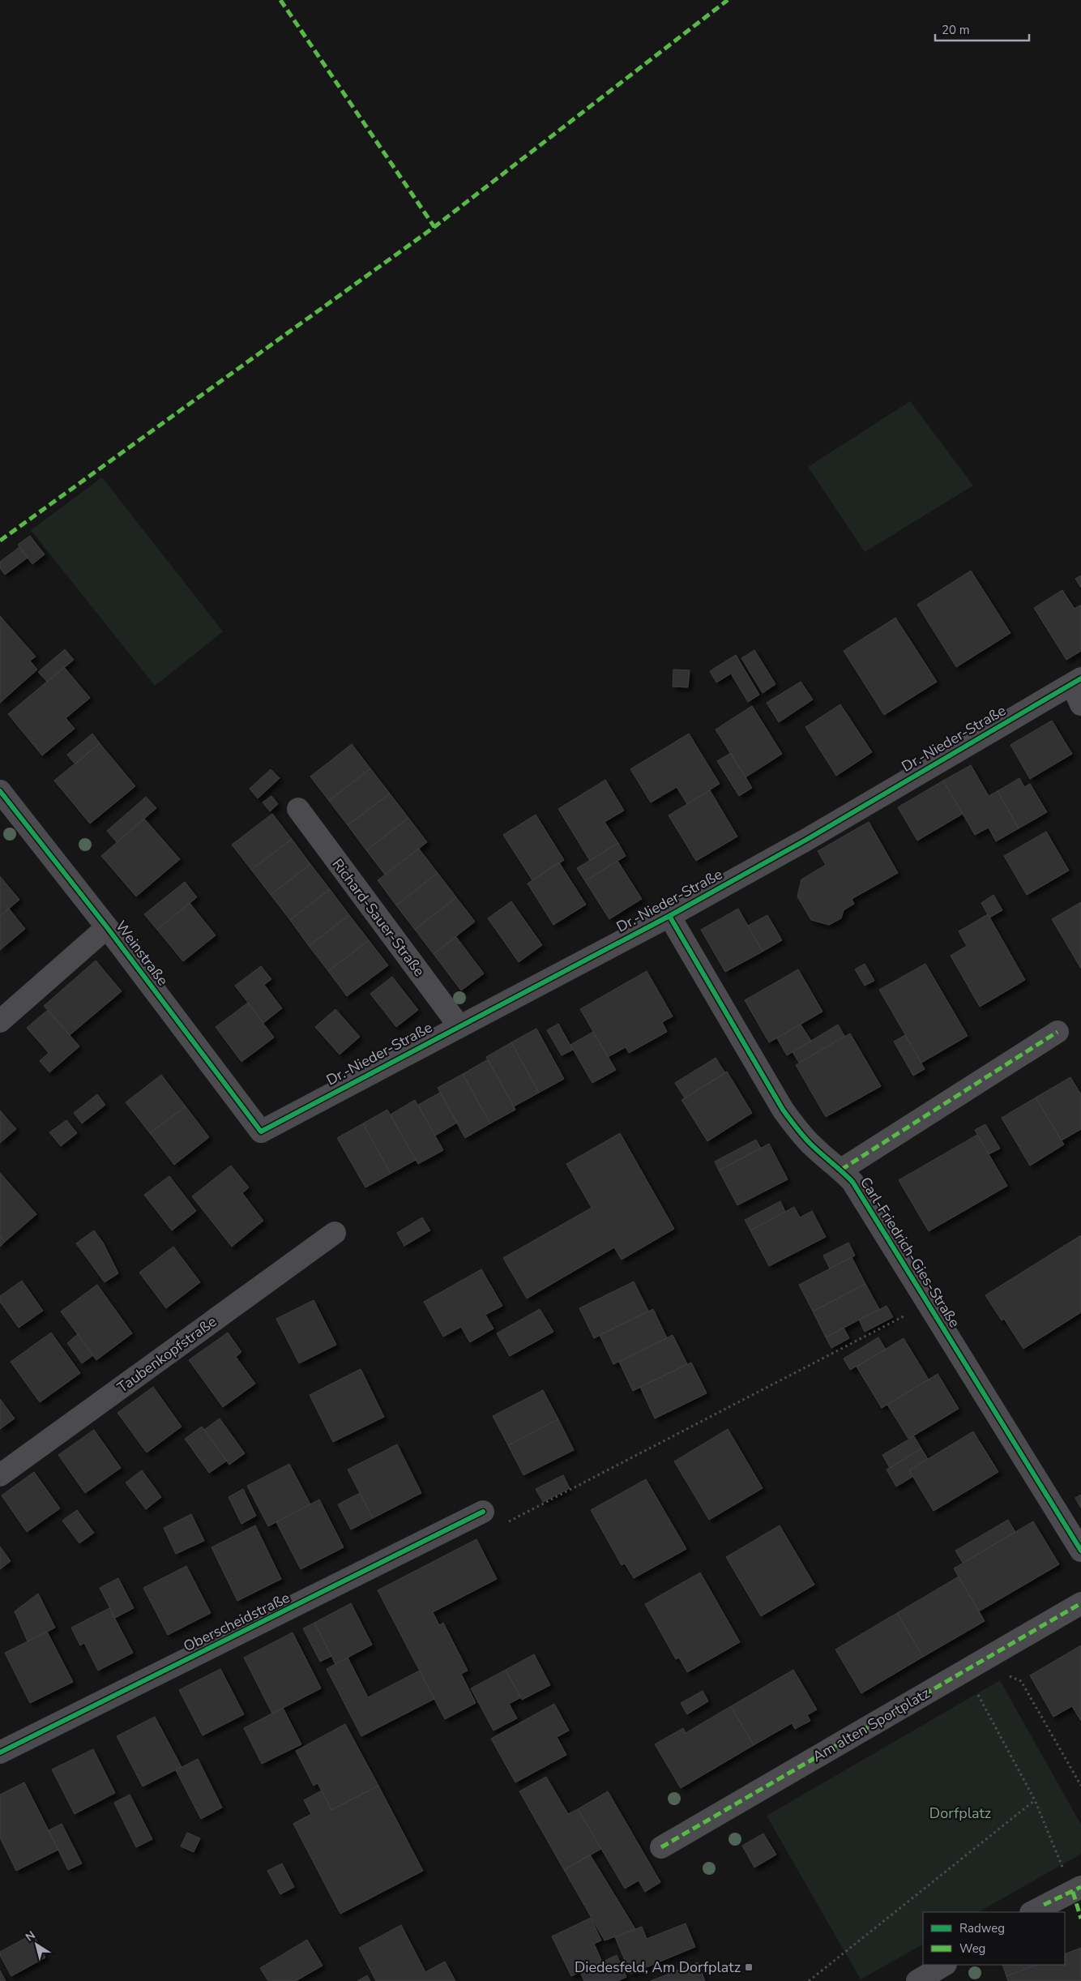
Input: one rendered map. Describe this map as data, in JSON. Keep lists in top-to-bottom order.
{
  "streets": {
    "street": [
      "Dr.-Nieder-Straße",
      "Richard-Sauer-Straße",
      "Weinstraße",
      "Carl-Friedrich-Gies-Straße",
      "Taubenkopfstraße",
      "Oberscheidstraße",
      "Am alten Sportplatz"
    ]
  },
  "crossings": [
    ["Dr.-Nieder-Straße", "Richard-Sauer-Straße"],
    ["Dr.-Nieder-Straße", "Weinstraße"],
    ["Dr.-Nieder-Straße", "Carl-Friedrich-Gies-Straße"]
  ],
  "parks": ["Dorfplatz"],
  "places": {
    "transit": ["Diedesfeld, Am Dorfplatz"]
  },
  "legend": ["Radweg", "Weg"],
  "scale_bar": "20 m",
  "north": "top left"
}
